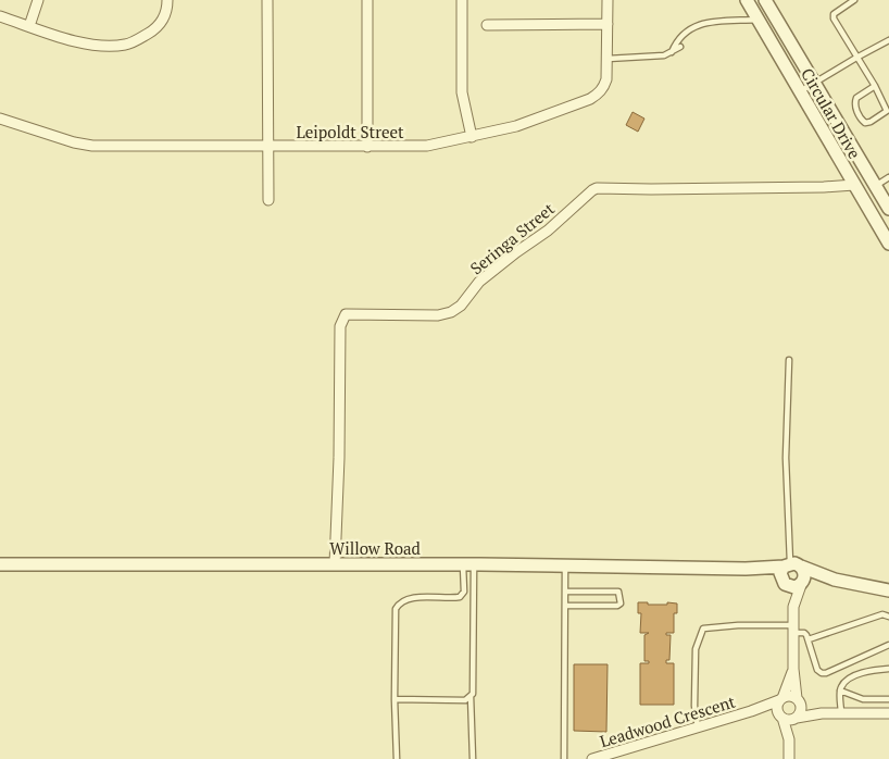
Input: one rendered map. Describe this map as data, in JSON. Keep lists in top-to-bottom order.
{
  "streets": {
    "street": [
      "Circular Drive",
      "Leipoldt Street",
      "Seringa Street",
      "Willow Road",
      "Leadwood Crescent"
    ]
  },
  "crossings": [
    ["Circular Drive", "Seringa Street"],
    ["Seringa Street", "Willow Road"]
  ]
}
